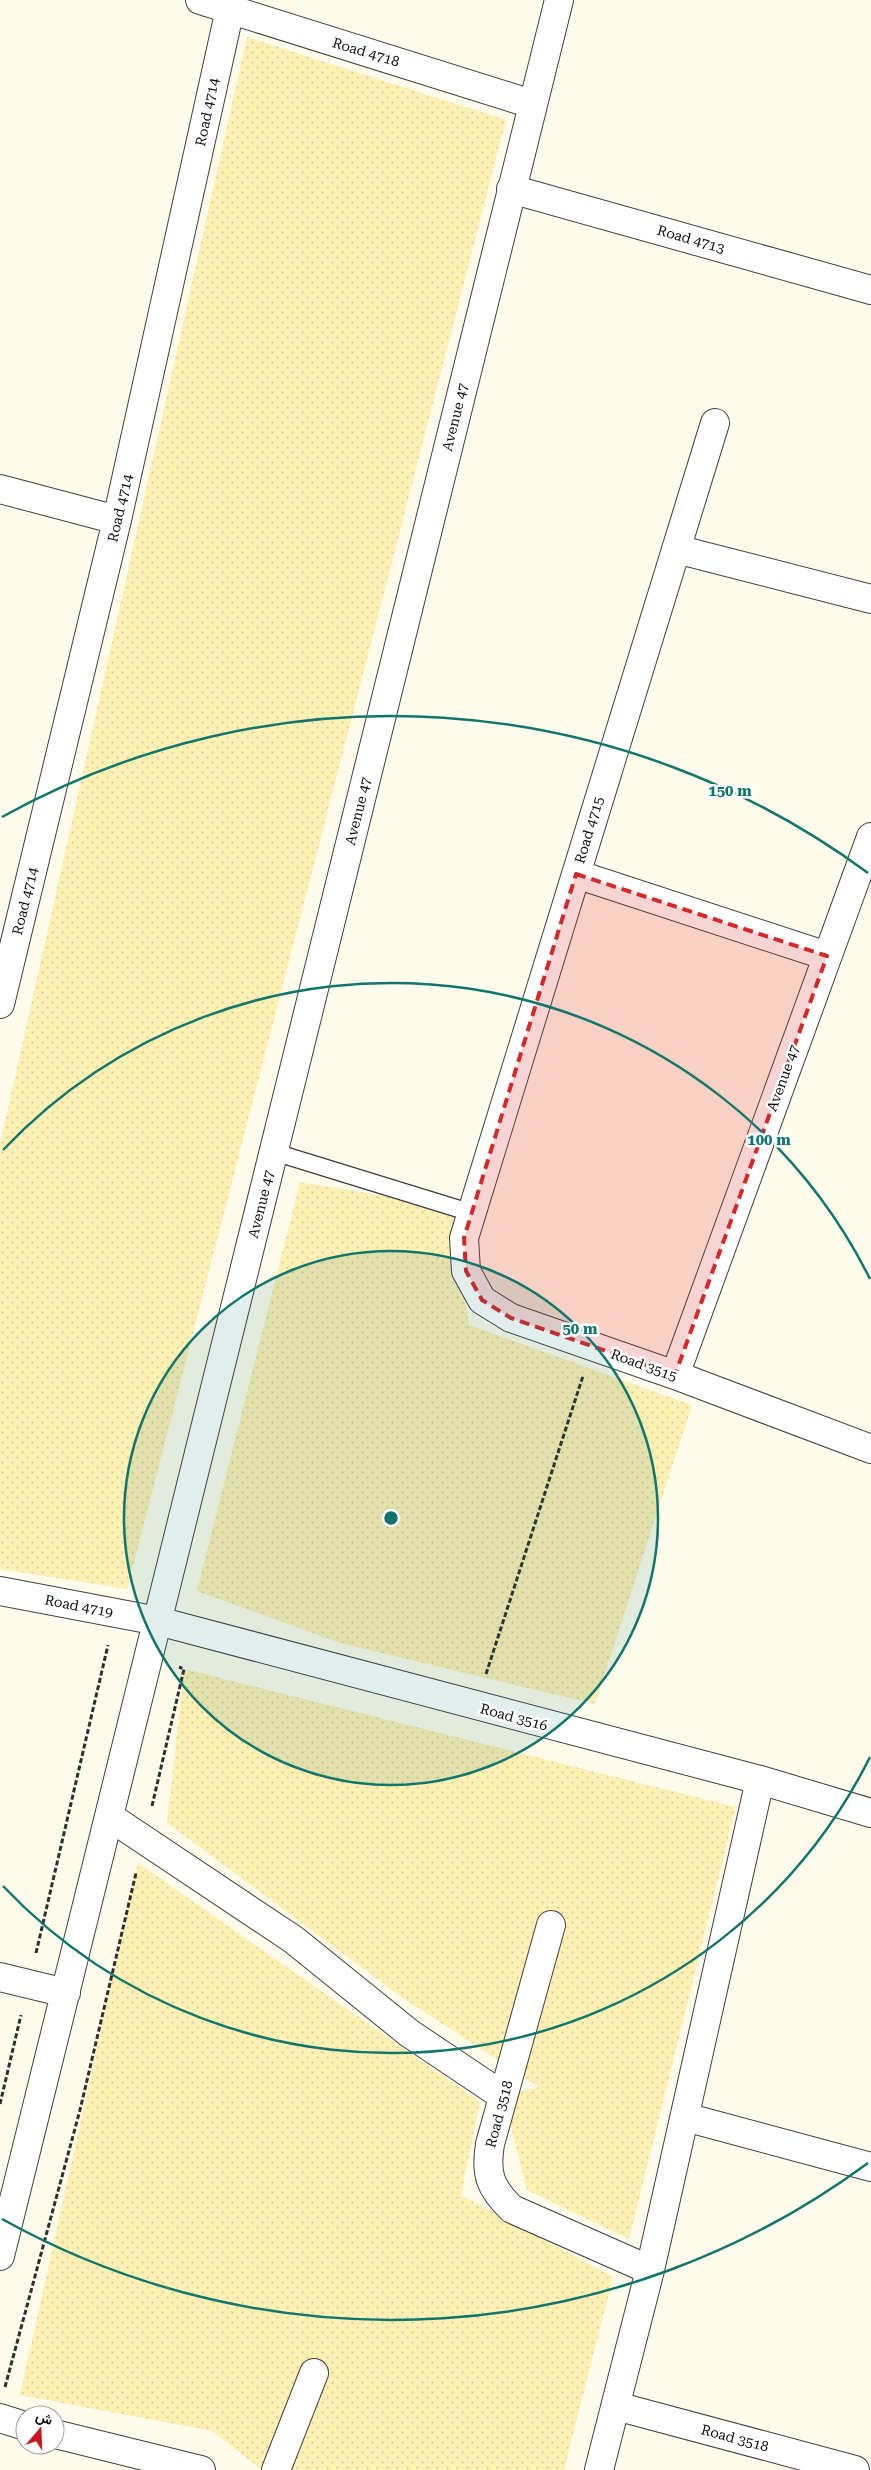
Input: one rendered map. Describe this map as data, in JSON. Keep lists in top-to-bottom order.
{
  "streets": {
    "street": [
      "Road 4718",
      "Road 4714",
      "Road 4713",
      "Avenue 47",
      "Road 4715",
      "Road 3515",
      "Road 4719",
      "Road 3516",
      "Road 3518"
    ]
  },
  "crossings": [
    ["Road 4718", "Road 4714"],
    ["Road 4718", "Avenue 47"],
    ["Road 4713", "Avenue 47"],
    ["Avenue 47", "Road 3515"],
    ["Avenue 47", "Road 4719"],
    ["Avenue 47", "Road 3516"],
    ["Road 4715", "Road 3515"],
    ["Road 4719", "Road 3516"]
  ],
  "north": "top",
  "rings": ["150 m", "100 m", "50 m"]
}
